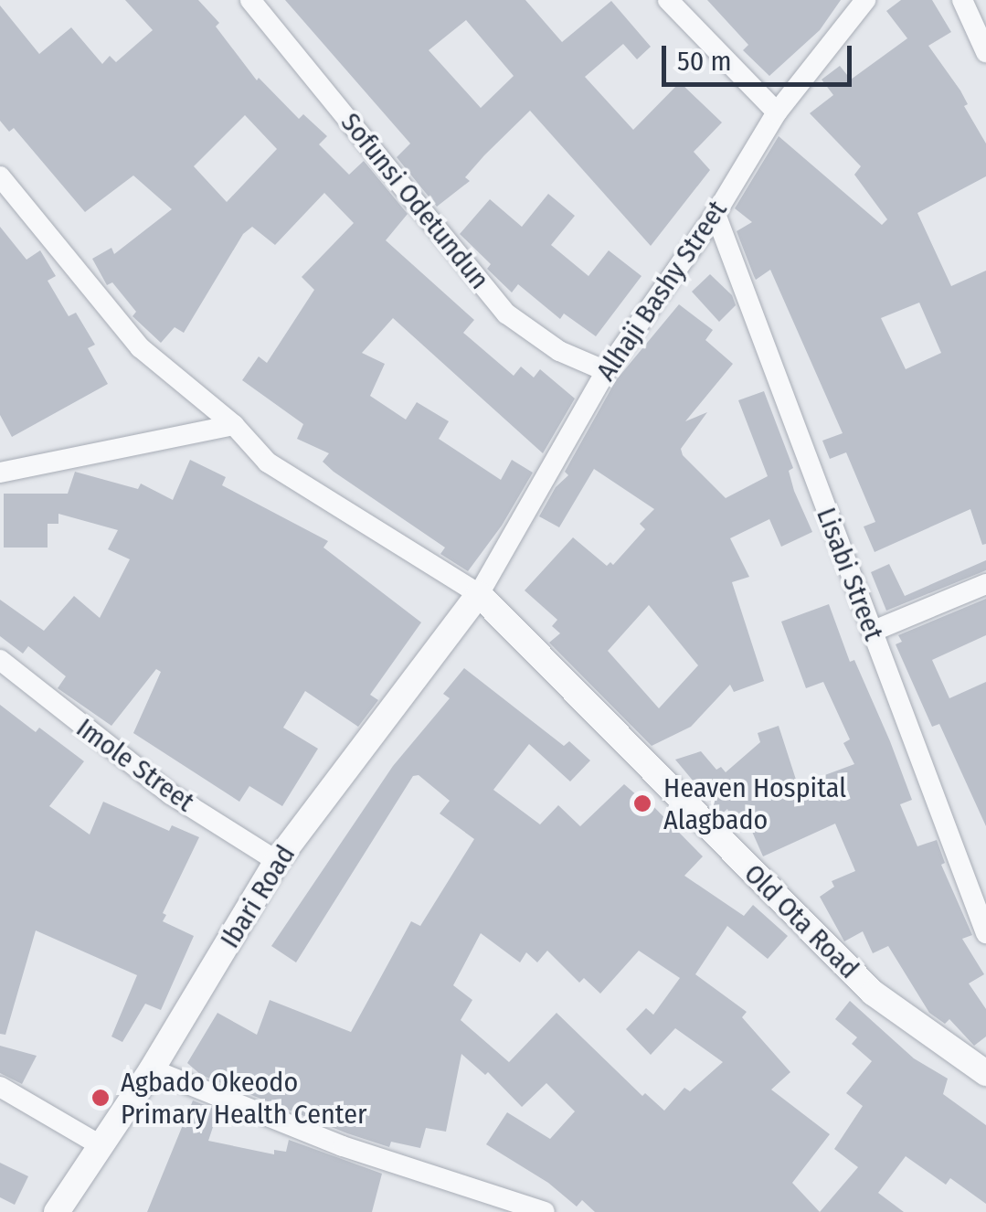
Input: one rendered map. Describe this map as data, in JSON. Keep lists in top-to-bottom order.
{
  "streets": {
    "street": [
      "Sofunsi Odetundun",
      "Alhaji Bashy Street",
      "Lisabi Street",
      "Imole Street",
      "Ibari Road",
      "Old Ota Road"
    ]
  },
  "crossings": [
    ["Sofunsi Odetundun", "Alhaji Bashy Street"],
    ["Alhaji Bashy Street", "Lisabi Street"],
    ["Alhaji Bashy Street", "Ibari Road"],
    ["Alhaji Bashy Street", "Old Ota Road"],
    ["Imole Street", "Ibari Road"],
    ["Ibari Road", "Old Ota Road"]
  ],
  "places": ["Heaven Hospital Alagbado", "Agbado Okeodo Primary Health Center"],
  "scale_bar": "50 m"
}
